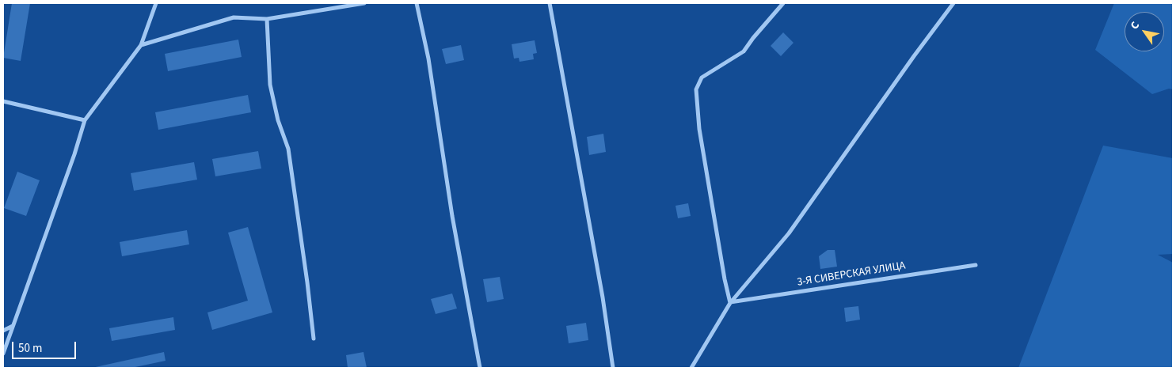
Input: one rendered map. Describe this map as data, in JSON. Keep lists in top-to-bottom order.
{
  "streets": {
    "street": ["3-Я СИВЕРСКАЯ УЛИЦА"]
  },
  "scale_bar": "50 m",
  "north": "top left"
}
